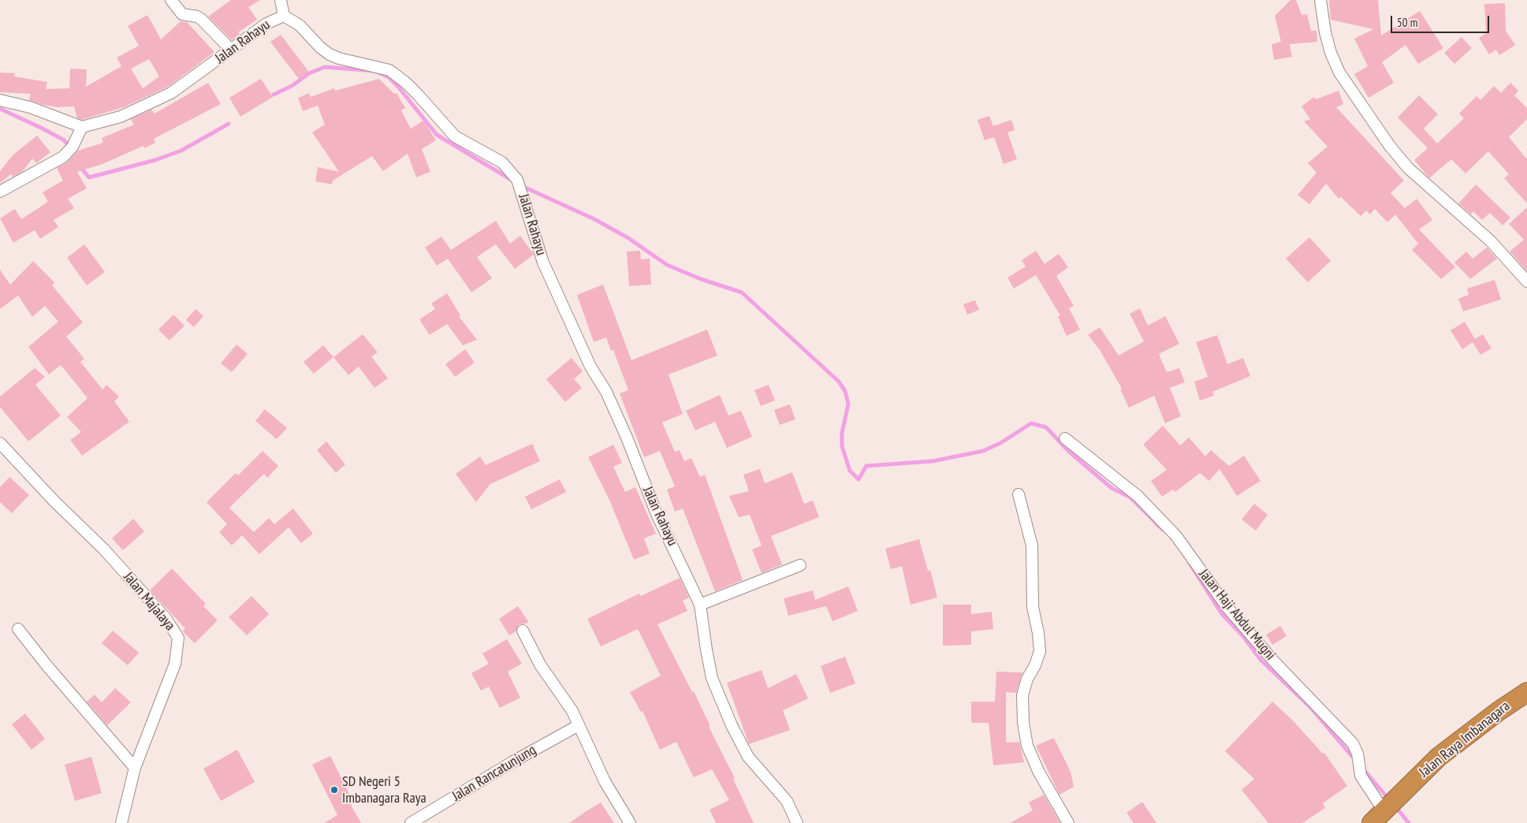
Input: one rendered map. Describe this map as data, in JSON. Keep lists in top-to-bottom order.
{
  "streets": {
    "highway": ["Jalan Raya Imbanagara"],
    "street": [
      "Jalan Rahayu",
      "Jalan Majalaya",
      "Jalan Haji Abdul Mugni",
      "Jalan Rancatunjung"
    ]
  },
  "crossings": [
    ["Jalan Haji Abdul Mugni", "Jalan Raya Imbanagara"]
  ],
  "places": ["SD Negeri 5 Imbanagara Raya"],
  "scale_bar": "50 m"
}
